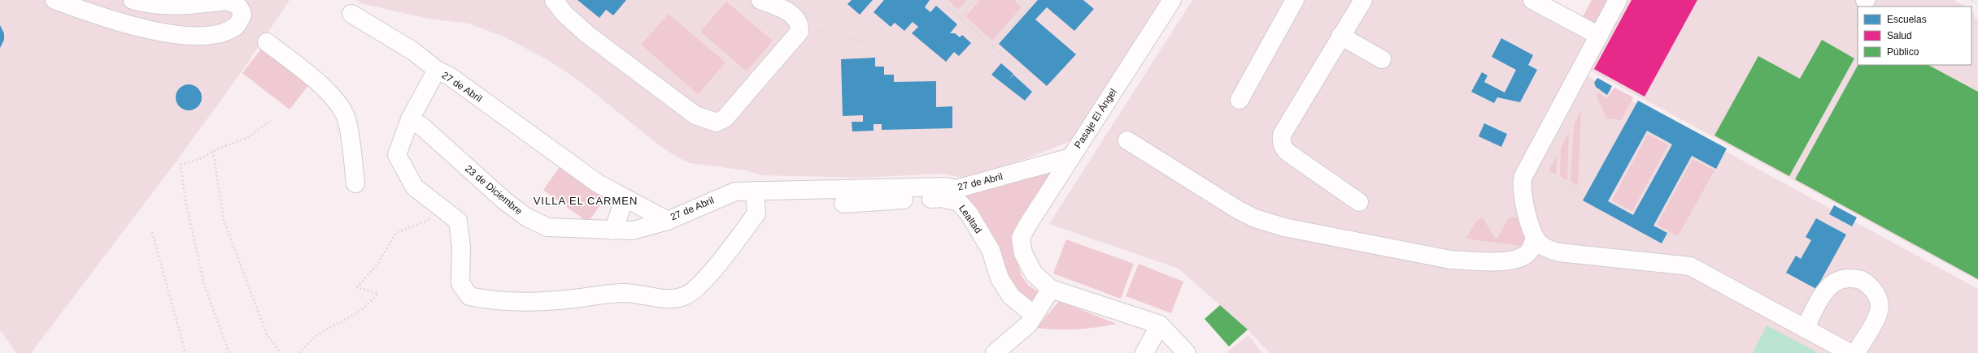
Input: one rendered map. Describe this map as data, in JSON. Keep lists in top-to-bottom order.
{
  "streets": {
    "street": [
      "27 de Abril",
      "Pasaje El Ángel",
      "23 de Diciembre",
      "Lealtad"
    ]
  },
  "crossings": [
    ["27 de Abril", "Pasaje El Ángel"],
    ["27 de Abril", "23 de Diciembre"]
  ],
  "districts": ["VILLA EL CARMEN"],
  "legend": ["Escuelas", "Salud", "Público"]
}
